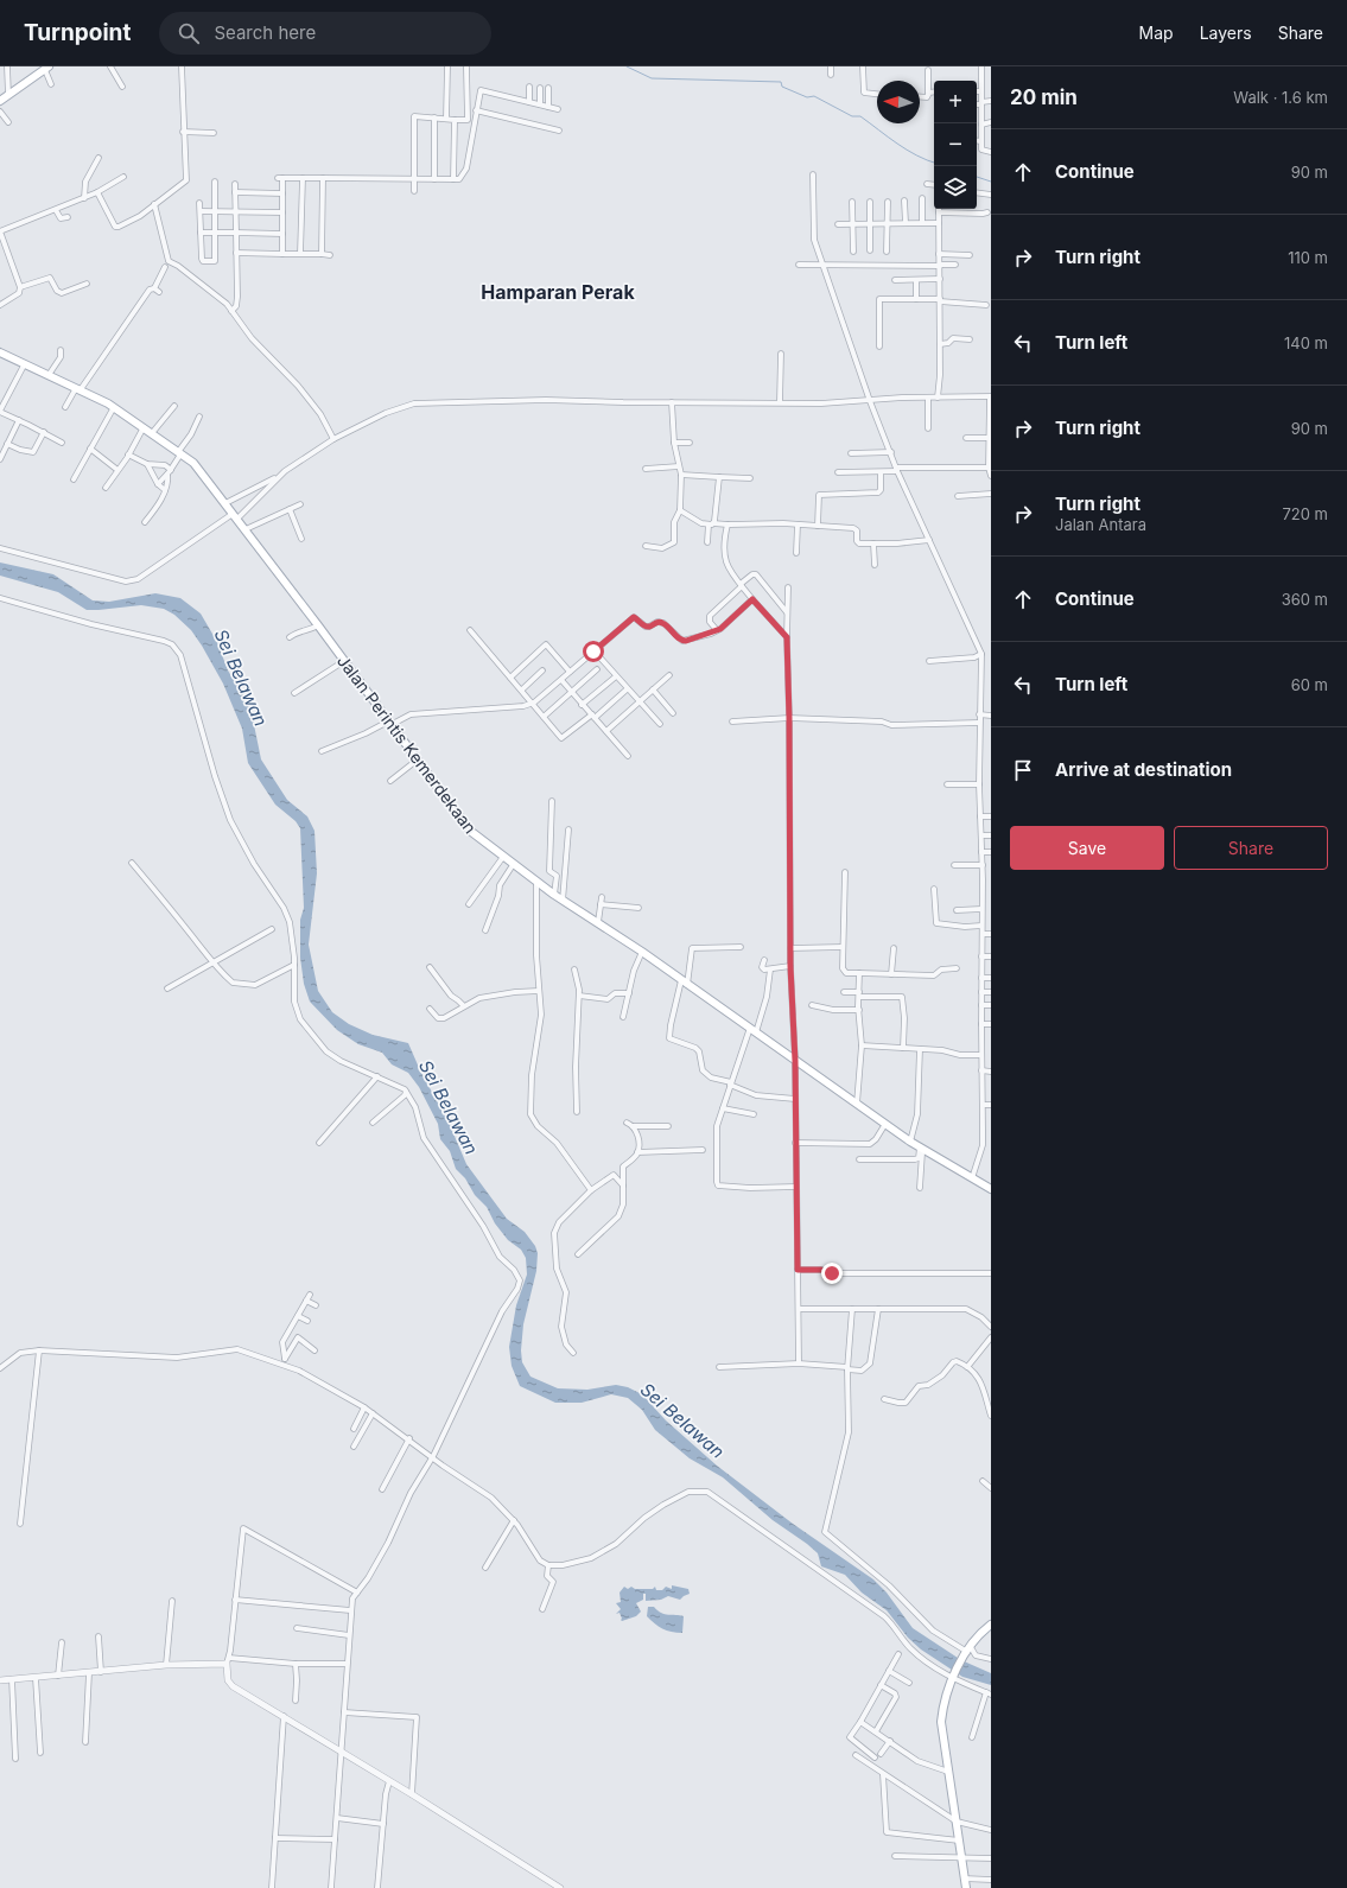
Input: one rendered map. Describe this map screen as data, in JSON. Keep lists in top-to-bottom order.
{
  "streets": {
    "main road": ["Jalan Perintis Kemerdekaan"]
  },
  "districts": ["Hamparan Perak"],
  "water": ["Sei Belawan"],
  "north": "left",
  "page": {
    "header": "Turnpoint",
    "search": "Search here",
    "nav": ["Map", "Layers", "Share"],
    "heading": ["20 min", "Walk · 1.6 km"],
    "map_buttons": ["+", "−"],
    "list": [
      ["Continue", "90 m"],
      ["Turn right", "110 m"],
      ["Turn left", "140 m"],
      ["Turn right", "90 m"],
      ["Turn right", "Jalan Antara", "720 m"],
      ["Continue", "360 m"],
      ["Turn left", "60 m"],
      "Arrive at destination"
    ],
    "buttons": ["Save", "Share"]
  }
}
